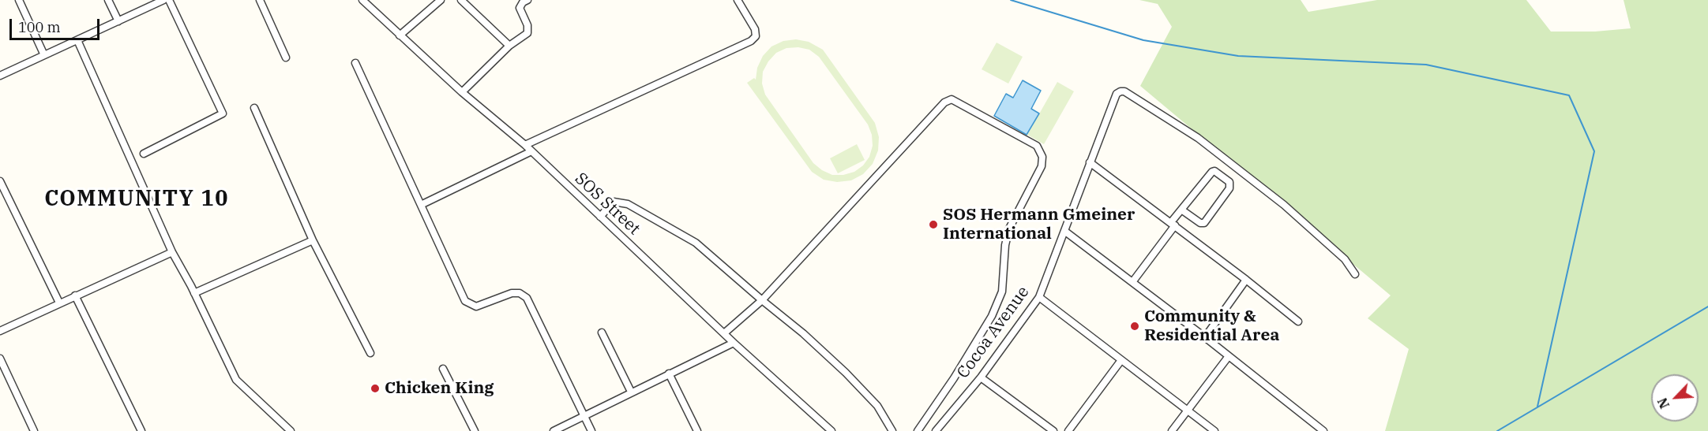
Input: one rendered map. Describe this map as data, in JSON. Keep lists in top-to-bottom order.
{
  "streets": {
    "street": ["SOS Street", "Cocoa Avenue"]
  },
  "districts": ["COMMUNITY 10"],
  "places": ["SOS Hermann Gmeiner International", "Community & Residential Area", "Chicken King"],
  "scale_bar": "100 m",
  "north": "bottom left"
}
